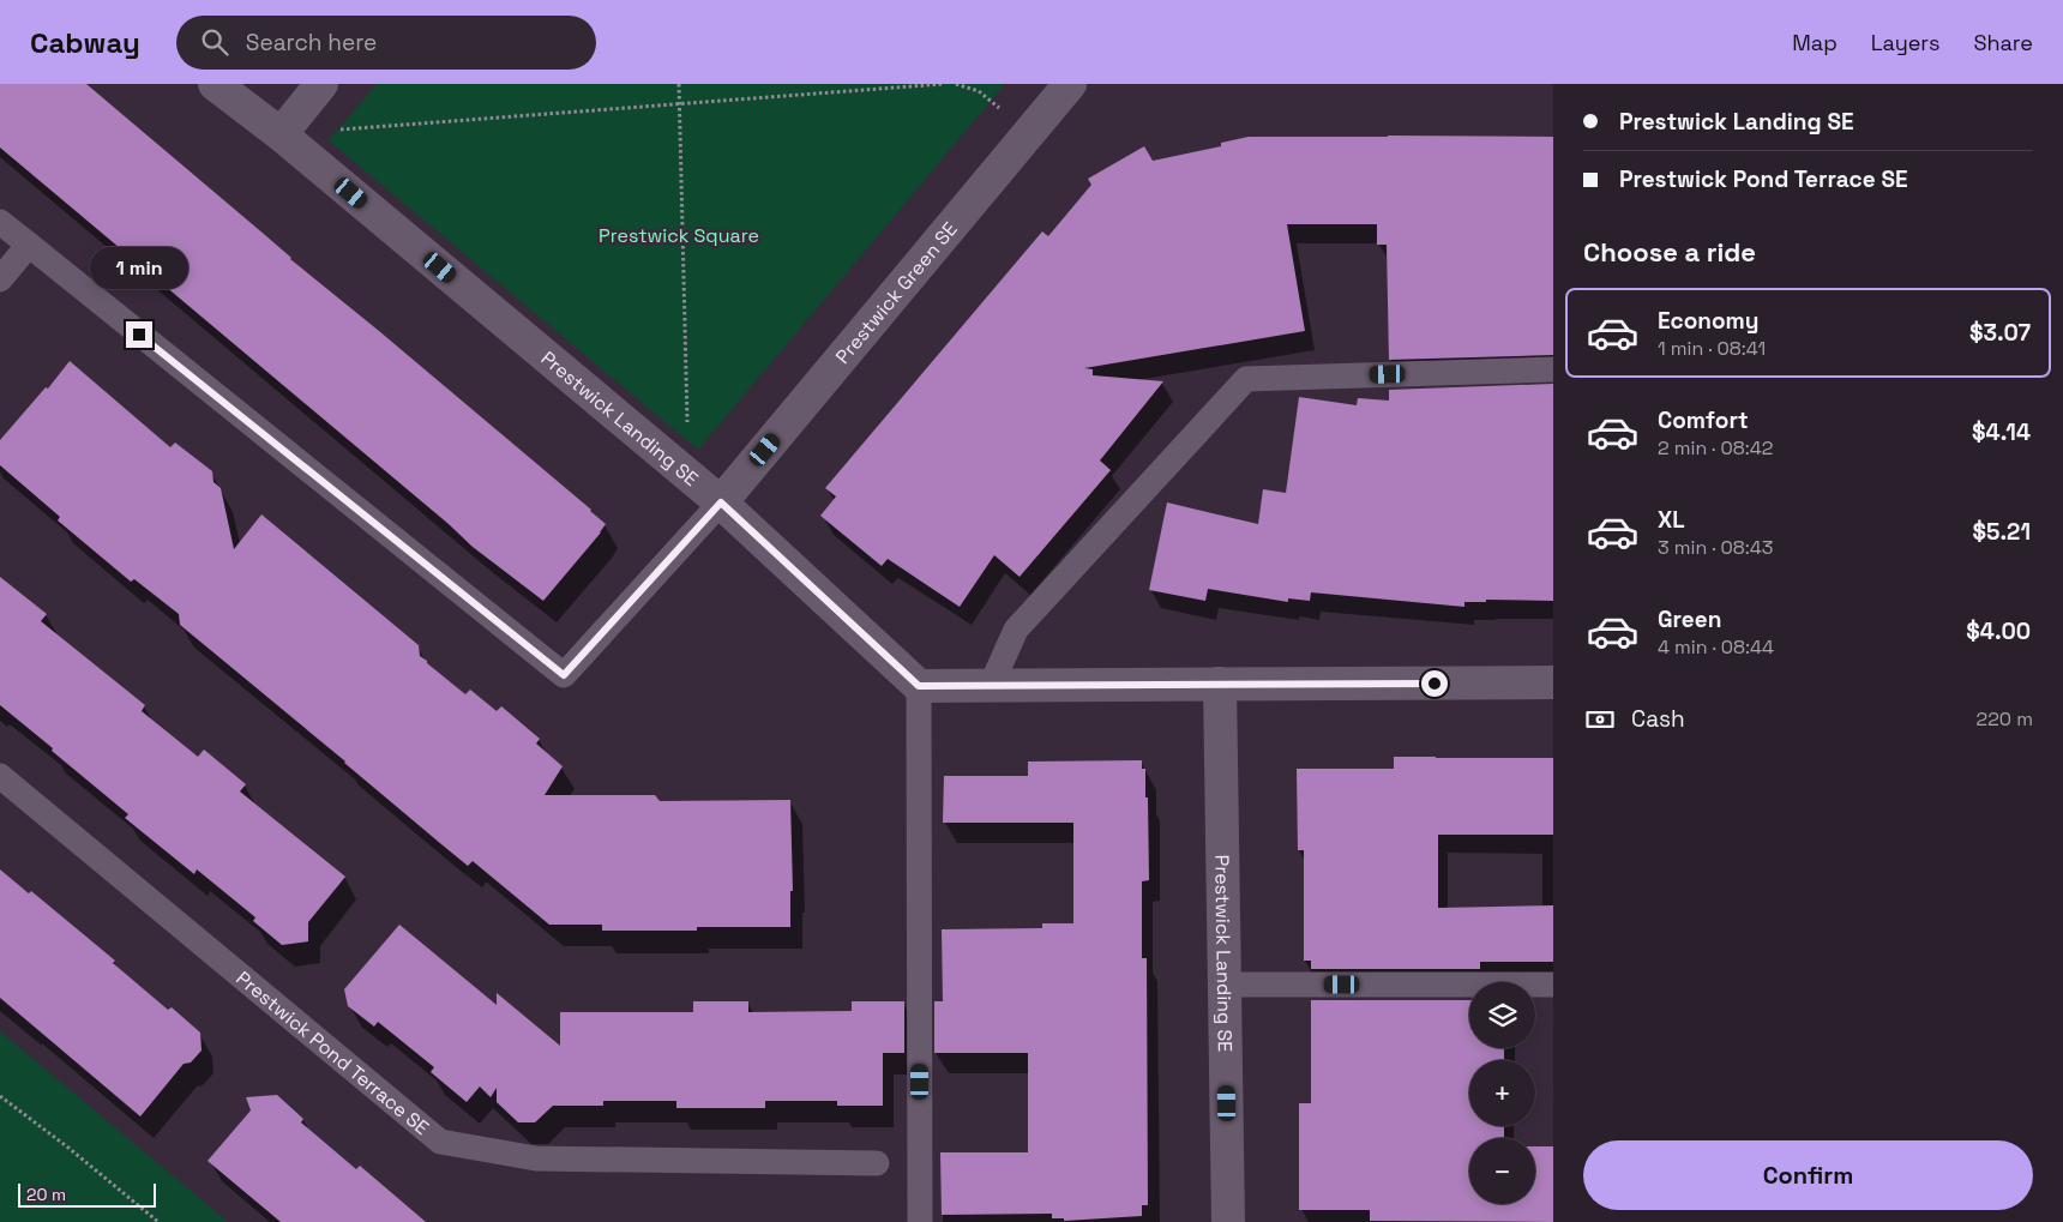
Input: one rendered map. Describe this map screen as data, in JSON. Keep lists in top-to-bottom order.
{
  "streets": {
    "street": ["Prestwick Green SE", "Prestwick Landing SE"],
    "lane": ["Prestwick Pond Terrace SE"]
  },
  "crossings": [
    ["Prestwick Green SE", "Prestwick Landing SE"]
  ],
  "parks": ["Prestwick Square"],
  "scale_bar": "20 m",
  "page": {
    "header": "Cabway",
    "search": "Search here",
    "nav": ["Map", "Layers", "Share"],
    "banner": ["Prestwick Landing SE", "Prestwick Pond Terrace SE"],
    "heading": "Choose a ride",
    "bubble": "1 min",
    "list": [
      {
        "name": "Economy",
        "note": "1 min · 08:41",
        "value": "$3.07"
      },
      {
        "name": "Comfort",
        "note": "2 min · 08:42",
        "value": "$4.14"
      },
      {
        "name": "XL",
        "note": "3 min · 08:43",
        "value": "$5.21"
      },
      {
        "name": "Green",
        "note": "4 min · 08:44",
        "value": "$4.00"
      }
    ],
    "pay": ["Cash", "220 m"],
    "map_buttons": ["+", "−"],
    "buttons": "Confirm",
    "scale": "20 m"
  }
}
